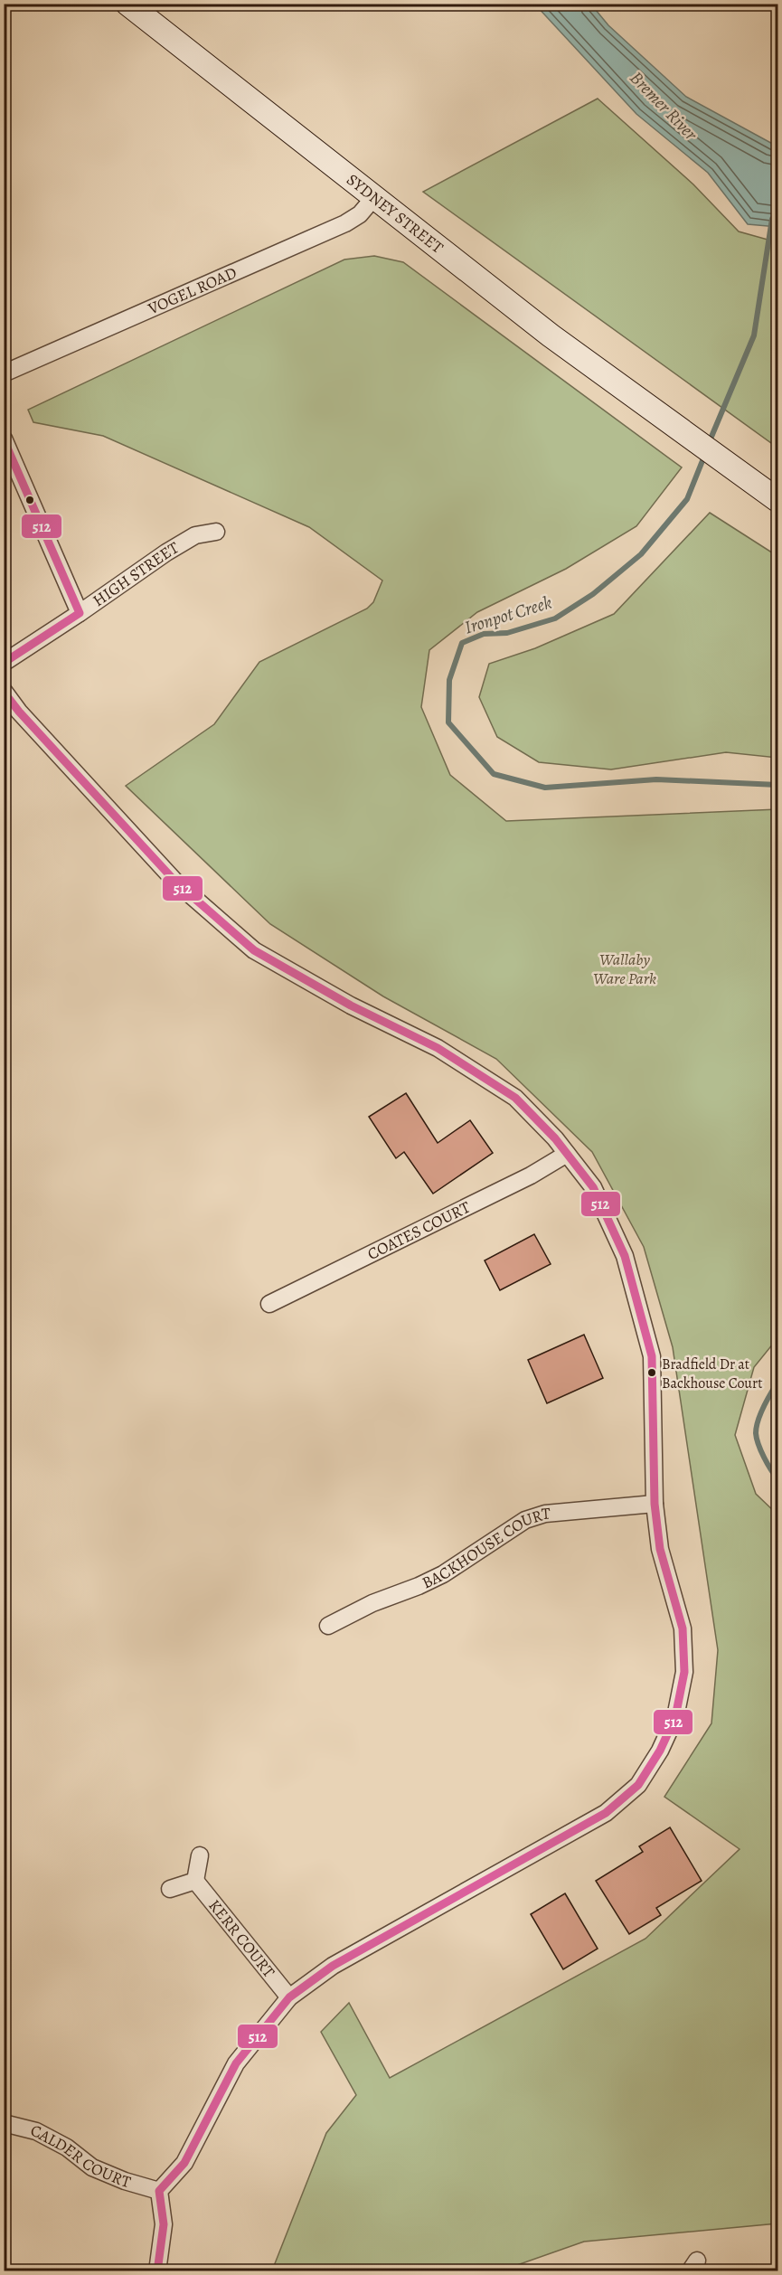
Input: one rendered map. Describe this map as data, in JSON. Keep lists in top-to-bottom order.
{
  "streets": {
    "main road": ["SYDNEY STREET"],
    "street": [
      "VOGEL ROAD",
      "HIGH STREET",
      "COATES COURT",
      "BACKHOUSE COURT",
      "KERR COURT",
      "CALDER COURT"
    ]
  },
  "crossings": [
    ["SYDNEY STREET", "VOGEL ROAD"]
  ],
  "water": ["Bremer River", "Ironpot Creek"],
  "parks": ["Wallaby Ware Park"],
  "places": ["Bradfield Dr at Backhouse Court"],
  "lines": ["transit line 512"]
}
